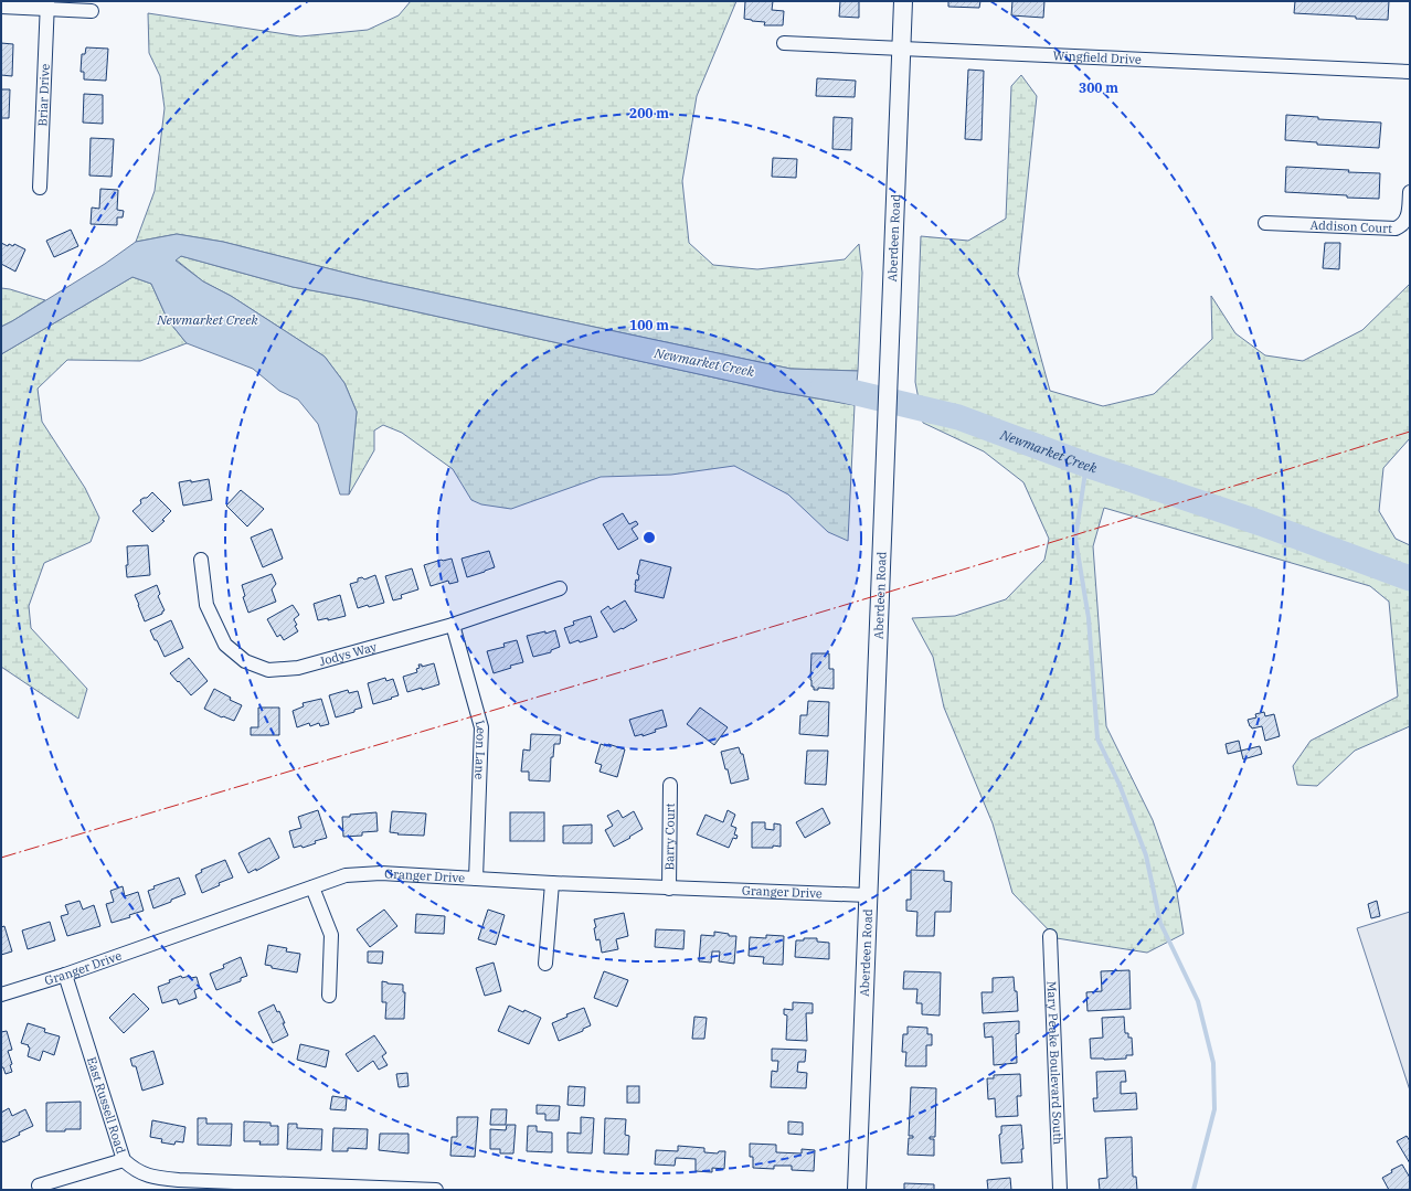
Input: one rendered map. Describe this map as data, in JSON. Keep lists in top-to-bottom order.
{
  "streets": {
    "main road": ["Aberdeen Road"],
    "street": [
      "Wingfield Drive",
      "Briar Drive",
      "Addison Court",
      "Jodys Way",
      "Leon Lane",
      "Barry Court",
      "Granger Drive",
      "Mary Peake Boulevard South",
      "East Russell Road"
    ]
  },
  "crossings": [
    ["Wingfield Drive", "Aberdeen Road"],
    ["Aberdeen Road", "Granger Drive"],
    ["Jodys Way", "Leon Lane"],
    ["Leon Lane", "Granger Drive"],
    ["Barry Court", "Granger Drive"],
    ["Granger Drive", "East Russell Road"]
  ],
  "water": ["Newmarket Creek"],
  "rings": ["300 m", "200 m", "100 m"]
}
